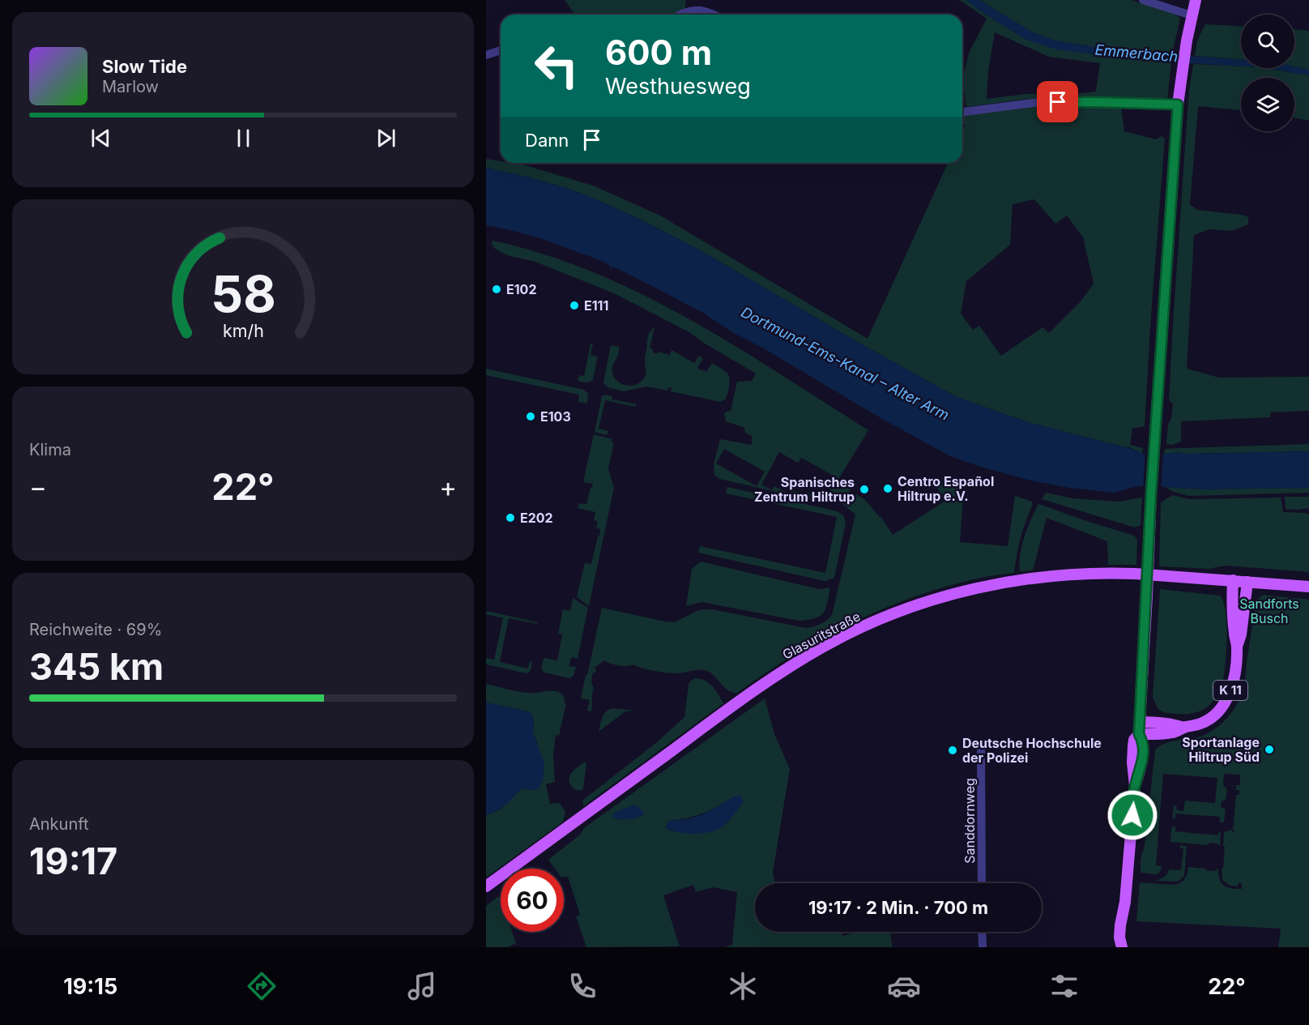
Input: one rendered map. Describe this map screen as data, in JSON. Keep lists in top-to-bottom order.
{
  "streets": {
    "main road": ["Glasuritstraße", "K 11"],
    "street": ["Sanddornweg"]
  },
  "crossings": [
    ["Glasuritstraße", "K 11"]
  ],
  "water": ["Emmerbach", "Dortmund-Ems-Kanal – Alter Arm"],
  "parks": ["Sandforts Busch"],
  "places": [
    "E102",
    "E111",
    "E103",
    "Centro Español Hiltrup e.V.",
    "Spanisches Zentrum Hiltrup",
    "E202",
    "Sportanlage Hiltrup Süd",
    "Deutsche Hochschule der Polizei"
  ],
  "page": {
    "turn": ["600 m", "Westhuesweg"],
    "song": ["Slow Tide", "Marlow"],
    "then": "Dann",
    "tile": [
      "Klima",
      ["Reichweite · 69%", "345 km"],
      ["Ankunft", "19:17"]
    ],
    "heat": ["−", "22°", "+"],
    "limit": "60",
    "trip": "19:17 · 2 Min. · 700 m",
    "tabs": ["19:15", "22°"],
    "gauge": ["58", "km/h"]
  }
}
